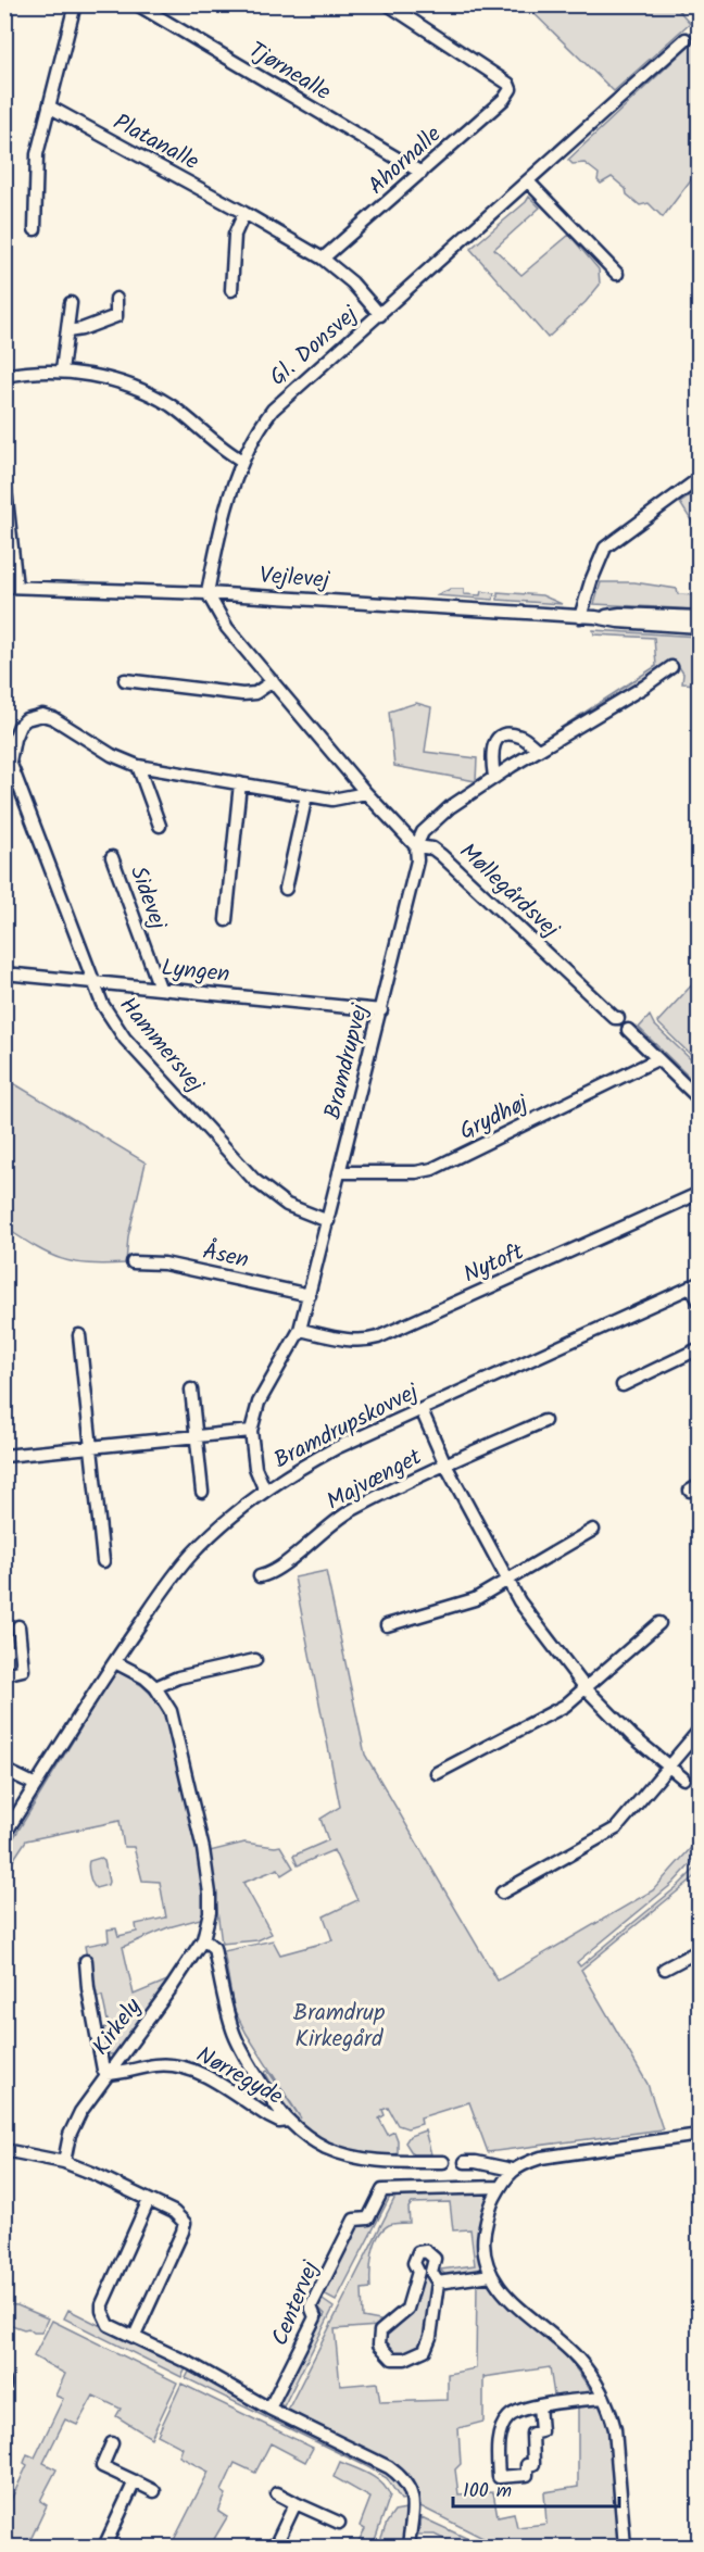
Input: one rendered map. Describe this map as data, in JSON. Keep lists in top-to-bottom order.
{
  "streets": {
    "street": [
      "Tjørnealle",
      "Platanalle",
      "Ahornalle",
      "Gl. Donsvej",
      "Vejlevej",
      "Møllegårdsvej",
      "Sidevej",
      "Lyngen",
      "Hammersvej",
      "Bramdrupvej",
      "Grydhøj",
      "Åsen",
      "Nytoft",
      "Bramdrupskovvej",
      "Majvænget",
      "Kirkely",
      "Nørregyde",
      "Centervej"
    ]
  },
  "crossings": [
    ["Tjørnealle", "Ahornalle"],
    ["Platanalle", "Ahornalle"],
    ["Platanalle", "Gl. Donsvej"],
    ["Gl. Donsvej", "Vejlevej"],
    ["Møllegårdsvej", "Bramdrupvej"],
    ["Sidevej", "Lyngen"],
    ["Lyngen", "Hammersvej"],
    ["Lyngen", "Bramdrupvej"],
    ["Hammersvej", "Bramdrupvej"],
    ["Bramdrupvej", "Grydhøj"],
    ["Bramdrupvej", "Åsen"],
    ["Bramdrupvej", "Nytoft"],
    ["Bramdrupvej", "Bramdrupskovvej"],
    ["Bramdrupskovvej", "Majvænget"],
    ["Bramdrupskovvej", "Kirkely"],
    ["Kirkely", "Nørregyde"]
  ],
  "parks": ["Bramdrup Kirkegård"],
  "scale_bar": "100 m"
}
